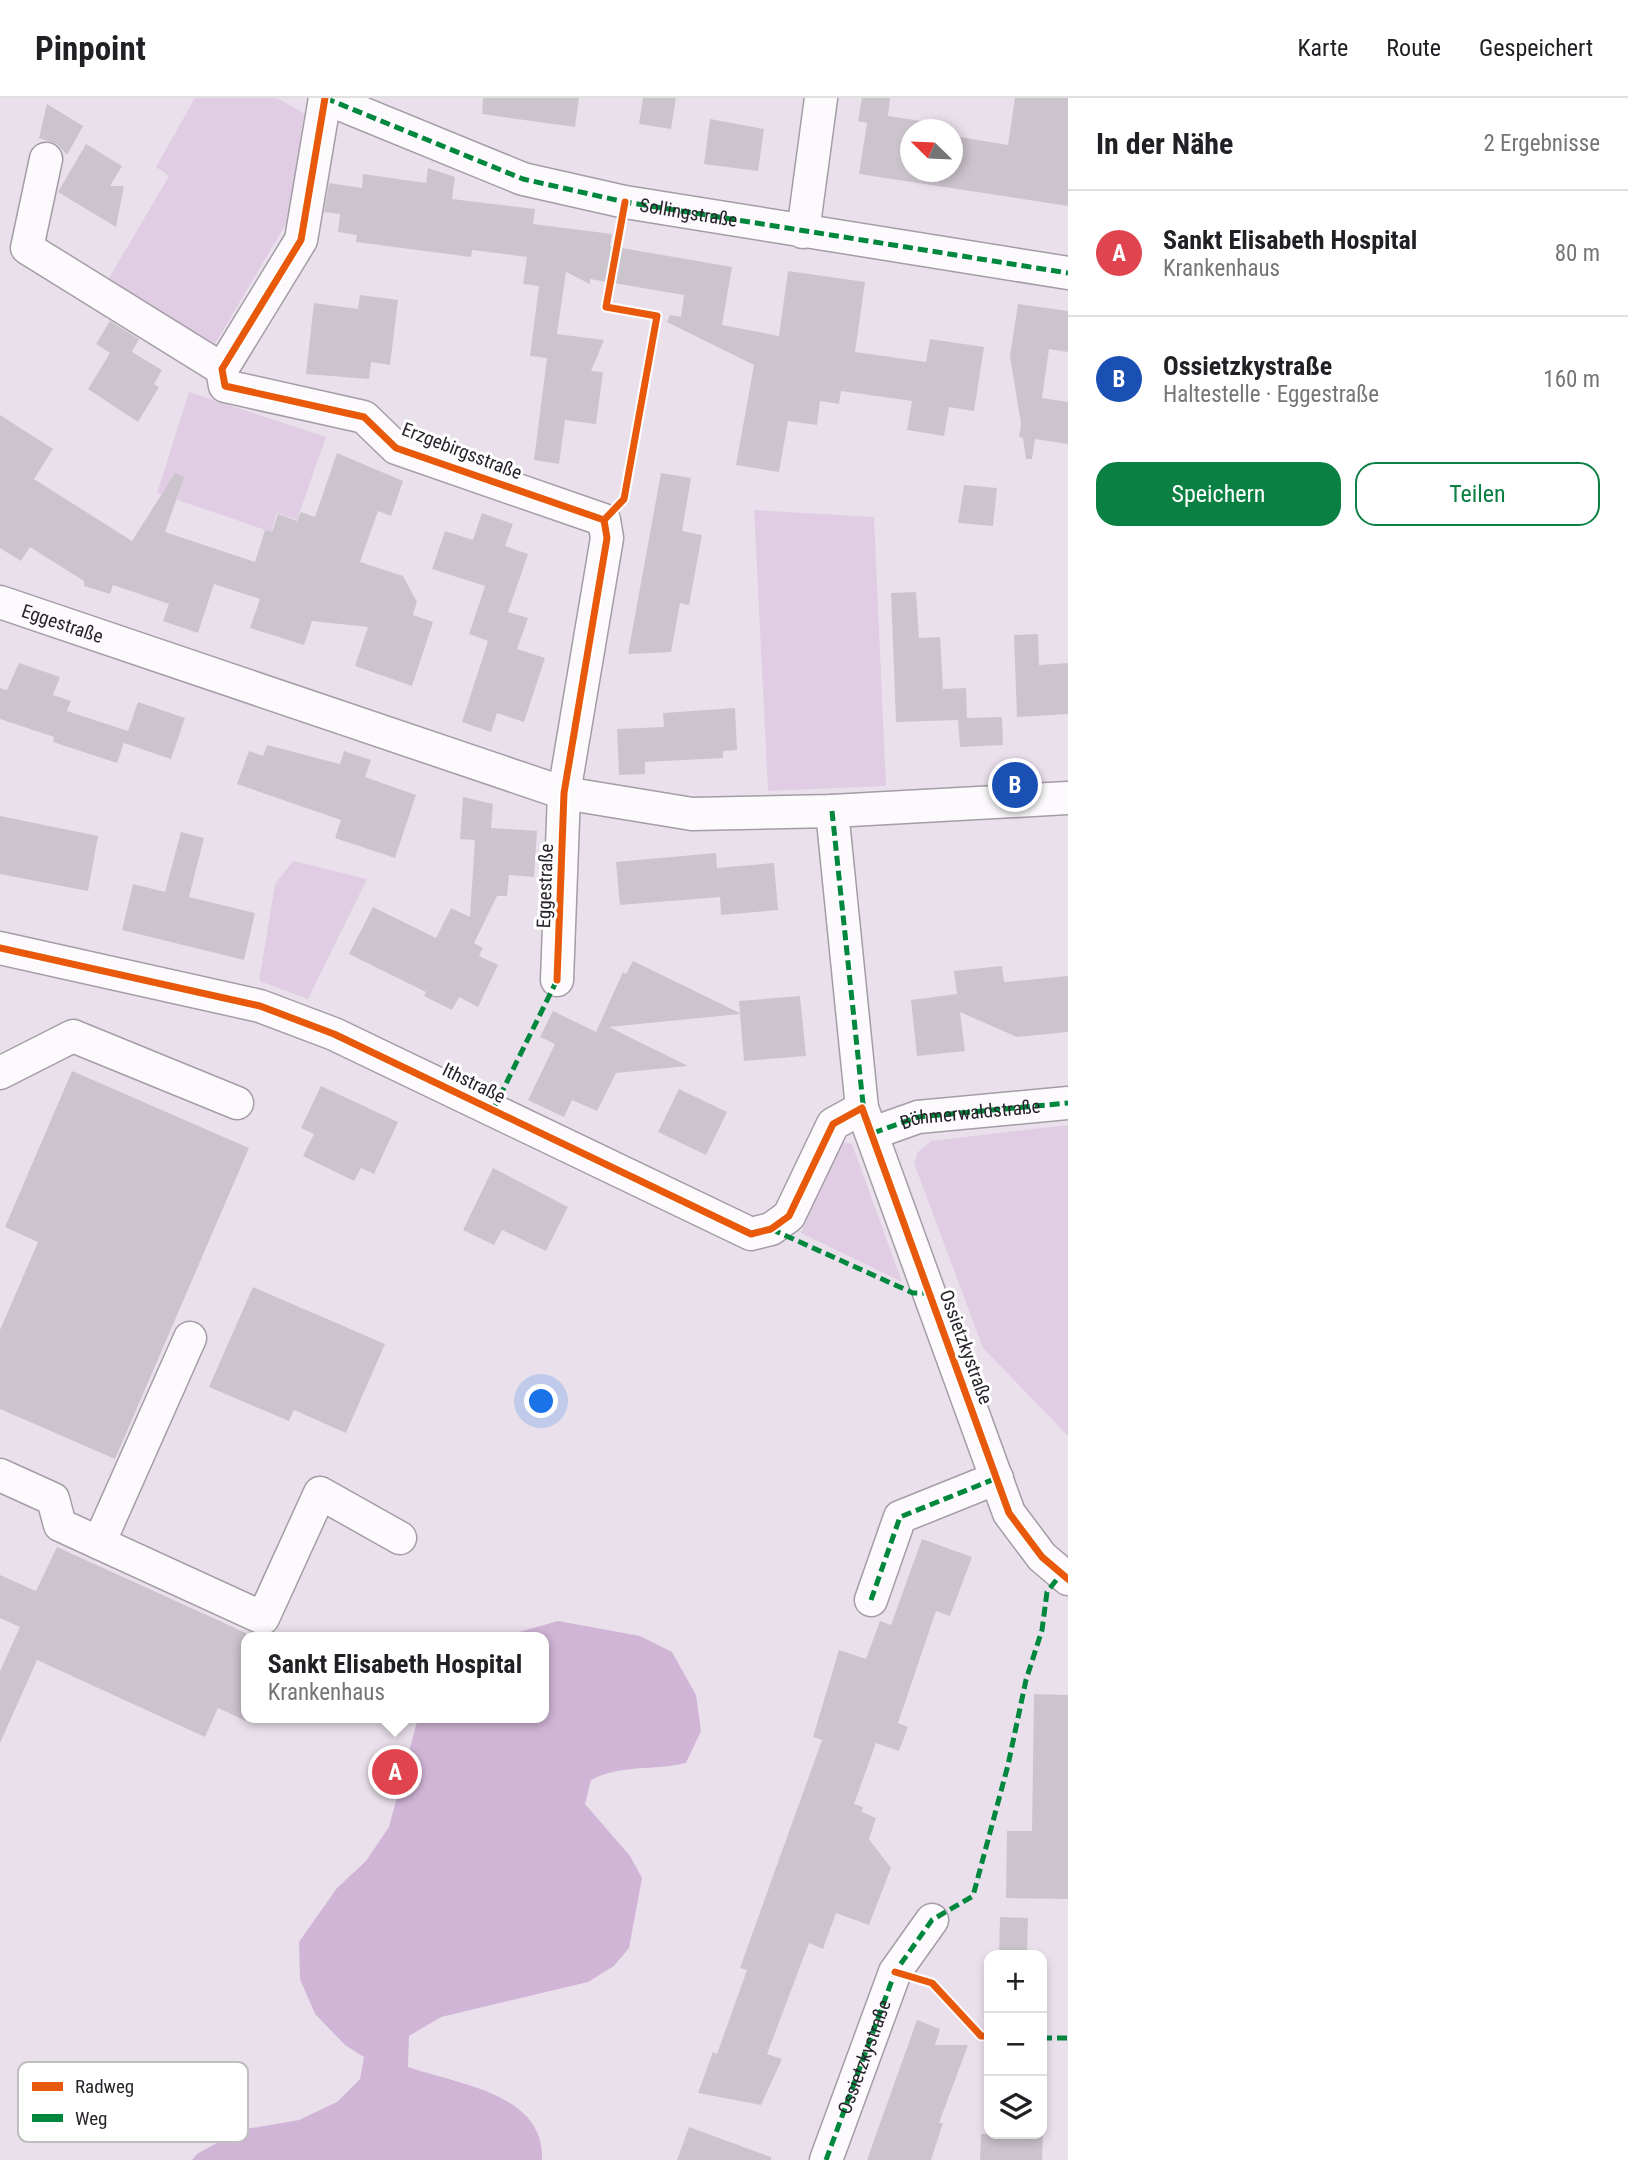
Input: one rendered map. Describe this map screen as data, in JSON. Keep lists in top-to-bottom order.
{
  "streets": {
    "street": [
      "Sollingstraße",
      "Erzgebirgsstraße",
      "Eggestraße",
      "Ithstraße",
      "Böhmerwaldstraße",
      "Ossietzkystraße"
    ]
  },
  "crossings": [
    ["Erzgebirgsstraße", "Eggestraße"],
    ["Eggestraße", "Ossietzkystraße"],
    ["Ithstraße", "Böhmerwaldstraße"],
    ["Ithstraße", "Ossietzkystraße"],
    ["Böhmerwaldstraße", "Ossietzkystraße"]
  ],
  "legend": ["Radweg", "Weg"],
  "north": "top left",
  "page": {
    "header": "Pinpoint",
    "nav": ["Karte", "Route", "Gespeichert"],
    "heading": ["In der Nähe", "2 Ergebnisse"],
    "list": [
      {
        "mark": "A",
        "name": "Sankt Elisabeth Hospital",
        "note": "Krankenhaus",
        "value": "80 m"
      },
      {
        "mark": "B",
        "name": "Ossietzkystraße",
        "note": "Haltestelle · Eggestraße",
        "value": "160 m"
      }
    ],
    "buttons": ["Speichern", "Teilen"],
    "pins": ["B", "A"],
    "popup": ["Sankt Elisabeth Hospital", "Krankenhaus"],
    "map_buttons": ["+", "−"]
  }
}
